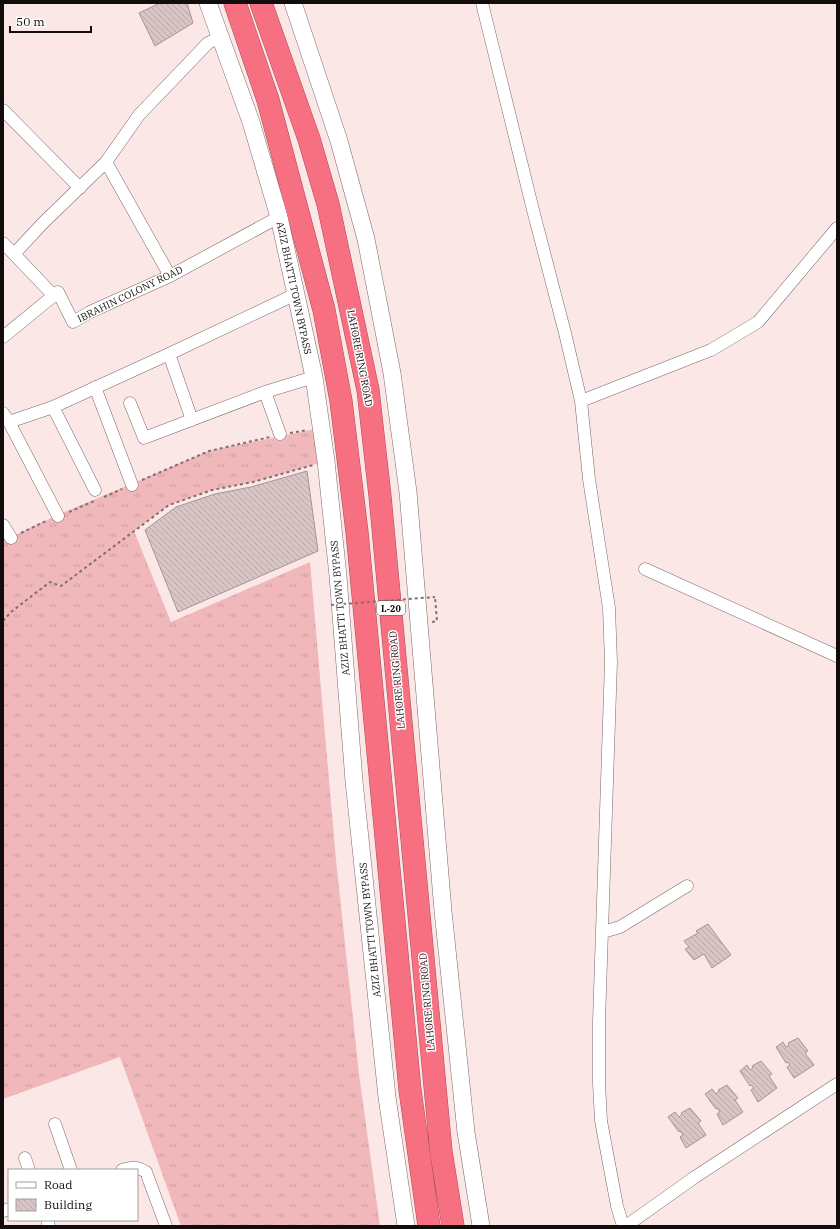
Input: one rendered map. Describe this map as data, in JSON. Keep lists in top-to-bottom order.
{
  "streets": {
    "highway": ["LAHORE RING ROAD", "L-20"],
    "street": ["AZIZ BHATTI TOWN BYPASS", "IBRAHIN COLONY ROAD"]
  },
  "crossings": [
    ["AZIZ BHATTI TOWN BYPASS", "IBRAHIN COLONY ROAD"]
  ],
  "legend": ["Road", "Building"],
  "scale_bar": "50 m"
}
